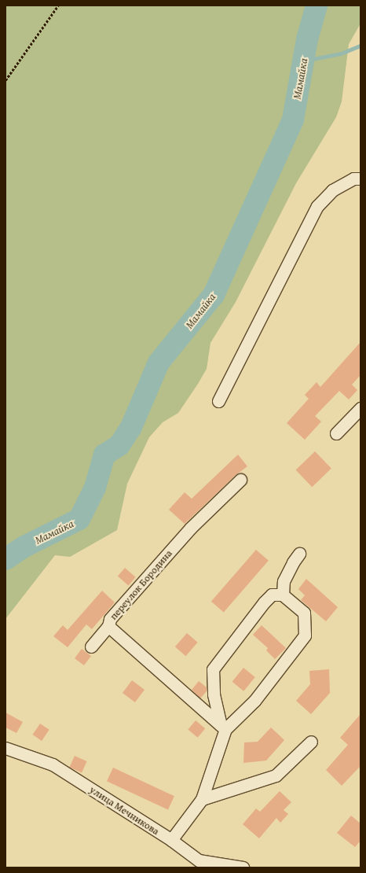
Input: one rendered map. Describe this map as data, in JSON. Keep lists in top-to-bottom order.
{
  "streets": {
    "street": ["переулок Бородина", "улица Мечникова"]
  },
  "water": ["Мамайка"]
}
